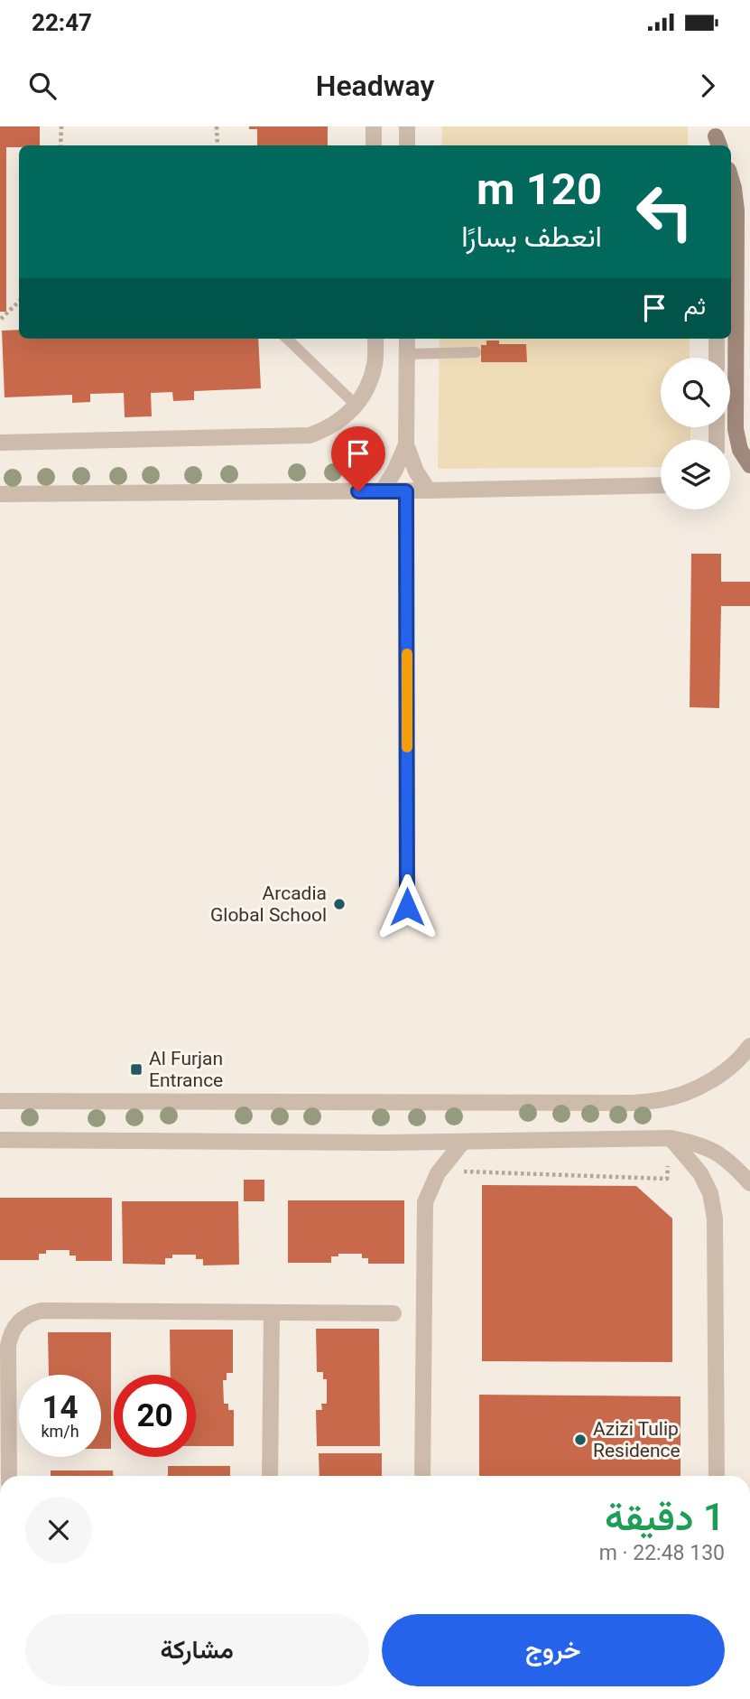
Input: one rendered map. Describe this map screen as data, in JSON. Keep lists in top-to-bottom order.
{
  "places": {
    "other": ["Arcadia Global School", "Azizi Tulip Residence"],
    "transit": ["Al Furjan Entrance"]
  },
  "page": {
    "status": "22:47",
    "header": "Headway",
    "turn": ["120 m", "انعطف يسارًا"],
    "then": "ثم",
    "speed": "14 km/h",
    "limit": "20",
    "heading": ["1 دقيقة", "130 m · 22:48"],
    "buttons": ["خروج", "مشاركة"]
  }
}
